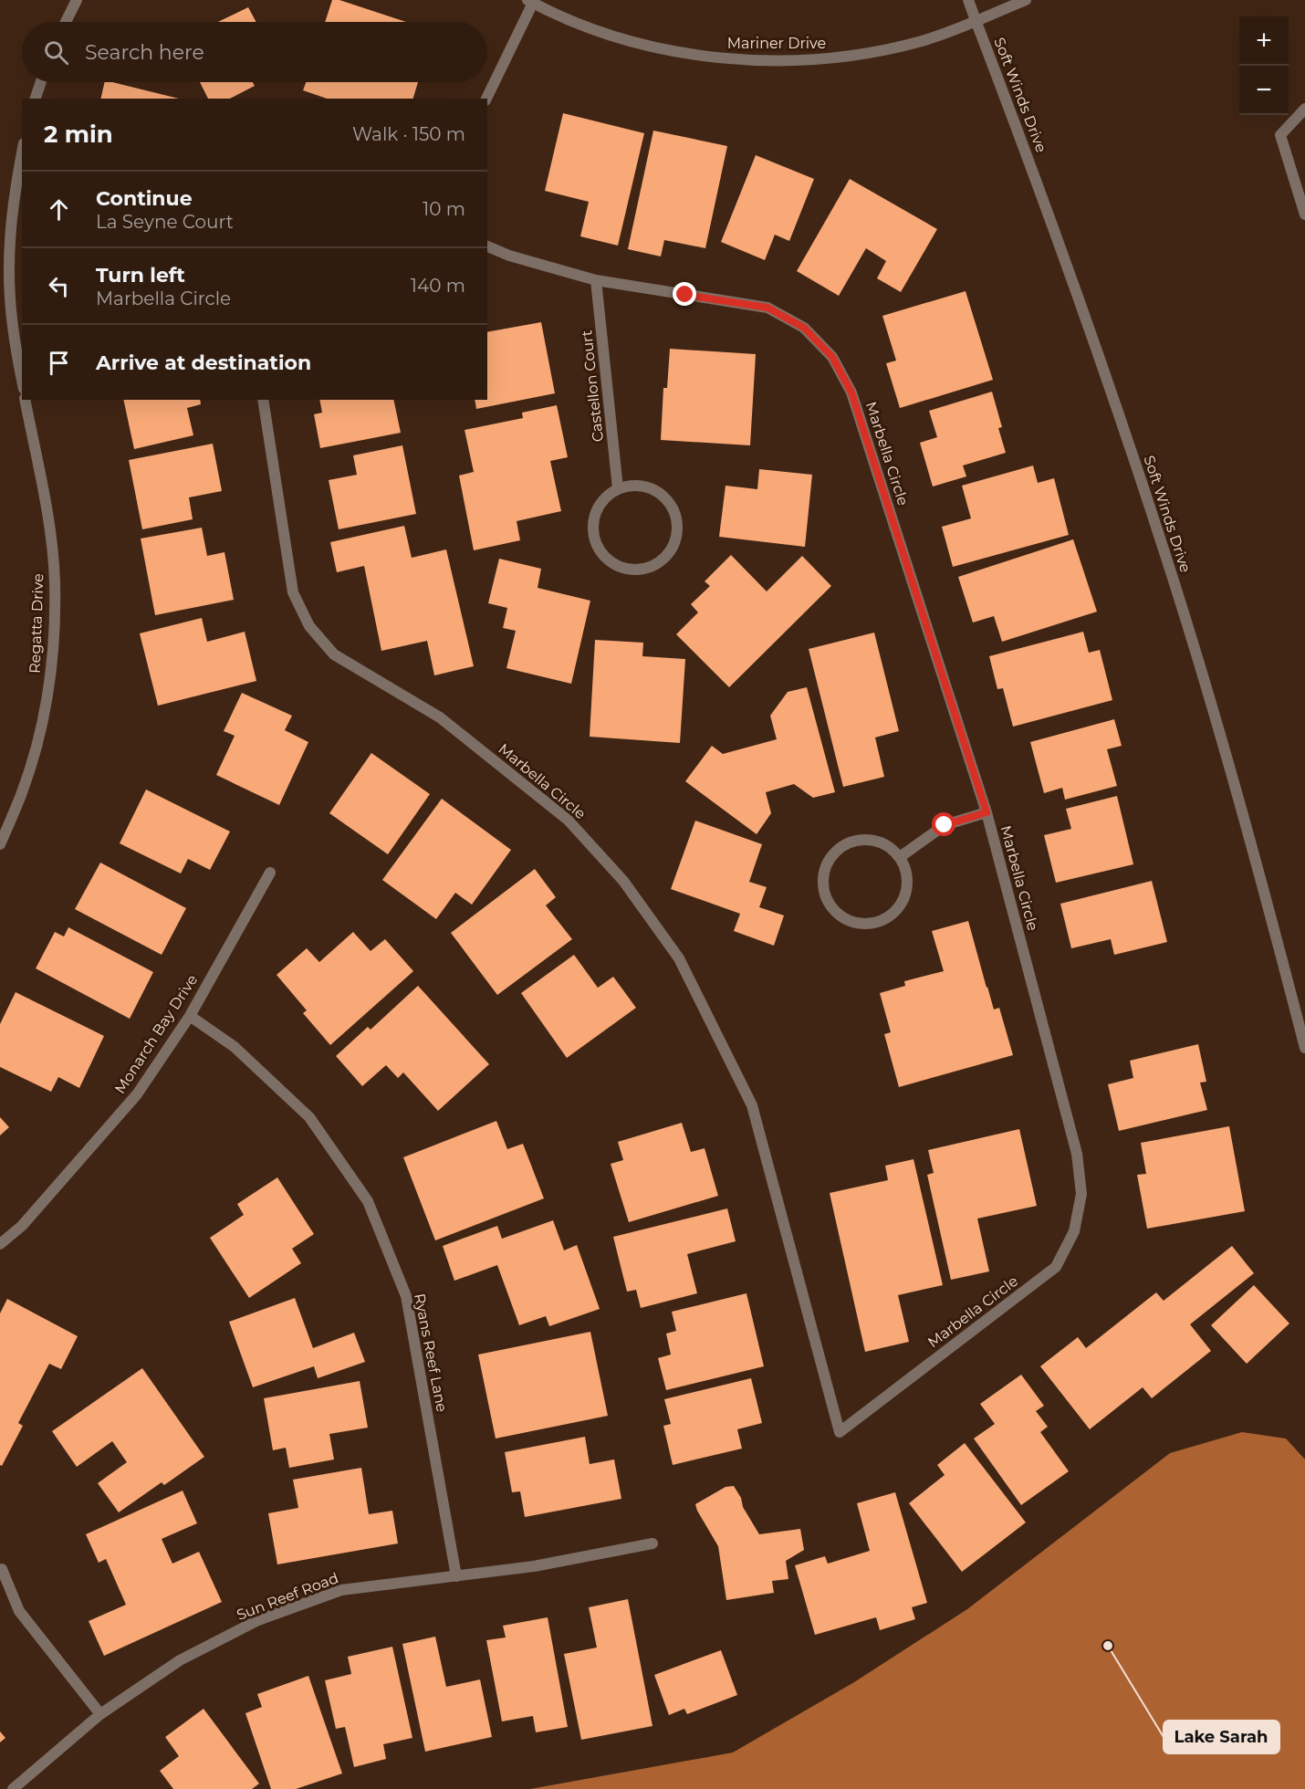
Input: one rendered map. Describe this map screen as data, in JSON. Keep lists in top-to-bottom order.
{
  "streets": {
    "street": [
      "Mariner Drive",
      "Soft Winds Drive",
      "Castellon Court",
      "Marbella Circle",
      "Regatta Drive",
      "Monarch Bay Drive",
      "Ryans Reef Lane",
      "Sun Reef Road"
    ]
  },
  "crossings": [
    ["Mariner Drive", "Soft Winds Drive"],
    ["Castellon Court", "Marbella Circle"],
    ["Monarch Bay Drive", "Ryans Reef Lane"],
    ["Ryans Reef Lane", "Sun Reef Road"]
  ],
  "places": ["Lake Sarah"],
  "page": {
    "map_buttons": ["+", "−"],
    "search": "Search here",
    "heading": ["2 min", "Walk · 150 m"],
    "list": [
      ["Continue", "La Seyne Court", "10 m"],
      ["Turn left", "Marbella Circle", "140 m"],
      "Arrive at destination"
    ]
  }
}
